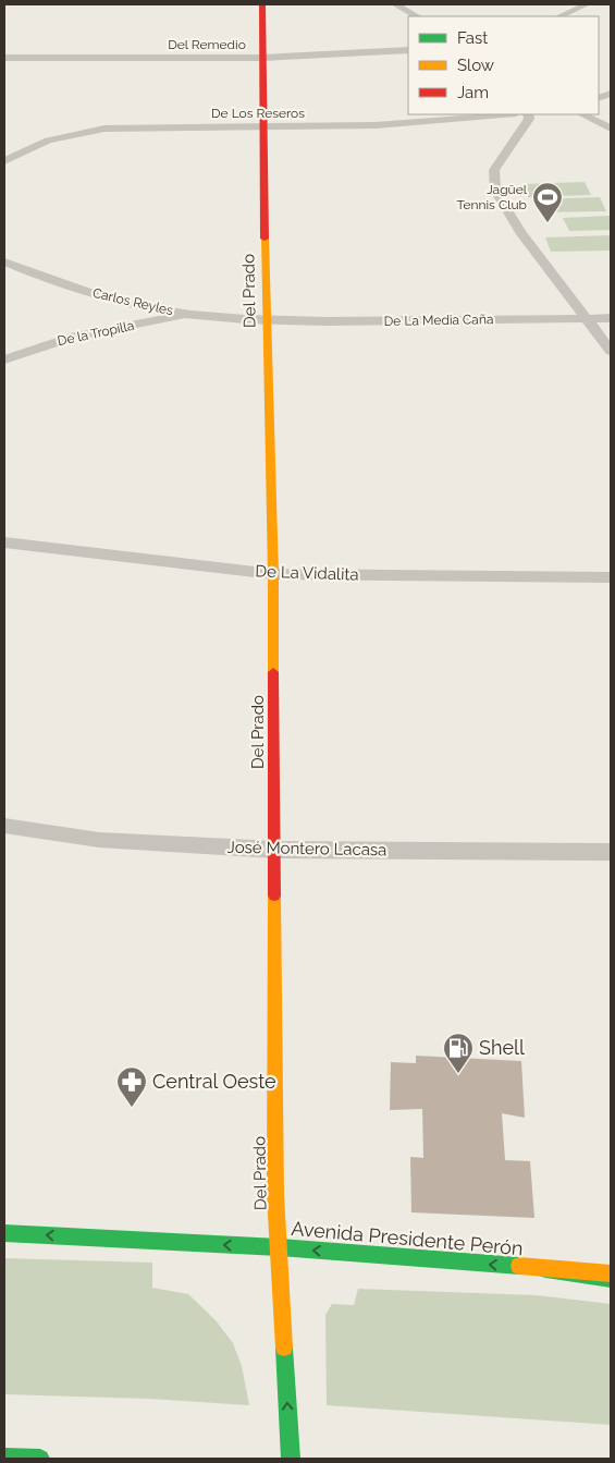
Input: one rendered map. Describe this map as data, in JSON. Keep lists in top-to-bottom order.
{
  "streets": {
    "main road": ["Del Prado", "Avenida Presidente Perón"],
    "street": [
      "Del Remedio",
      "De Los Reseros",
      "Carlos Reyles",
      "De La Media Caña",
      "De la Tropilla",
      "De La Vidalita",
      "José Montero Lacasa"
    ]
  },
  "crossings": [
    ["Del Remedio", "Del Prado"],
    ["De Los Reseros", "Del Prado"],
    ["Del Prado", "Carlos Reyles"],
    ["Del Prado", "De La Media Caña"],
    ["Del Prado", "De La Vidalita"],
    ["Del Prado", "José Montero Lacasa"],
    ["Del Prado", "Avenida Presidente Perón"],
    ["Carlos Reyles", "De La Media Caña"],
    ["Carlos Reyles", "De la Tropilla"]
  ],
  "one_way": ["Avenida Presidente Perón"],
  "places": {
    "sports": ["Jagüel Tennis Club"],
    "fuel station": ["Shell"],
    "pharmacy": ["Central Oeste"]
  },
  "legend": ["Fast", "Slow", "Jam"]
}
